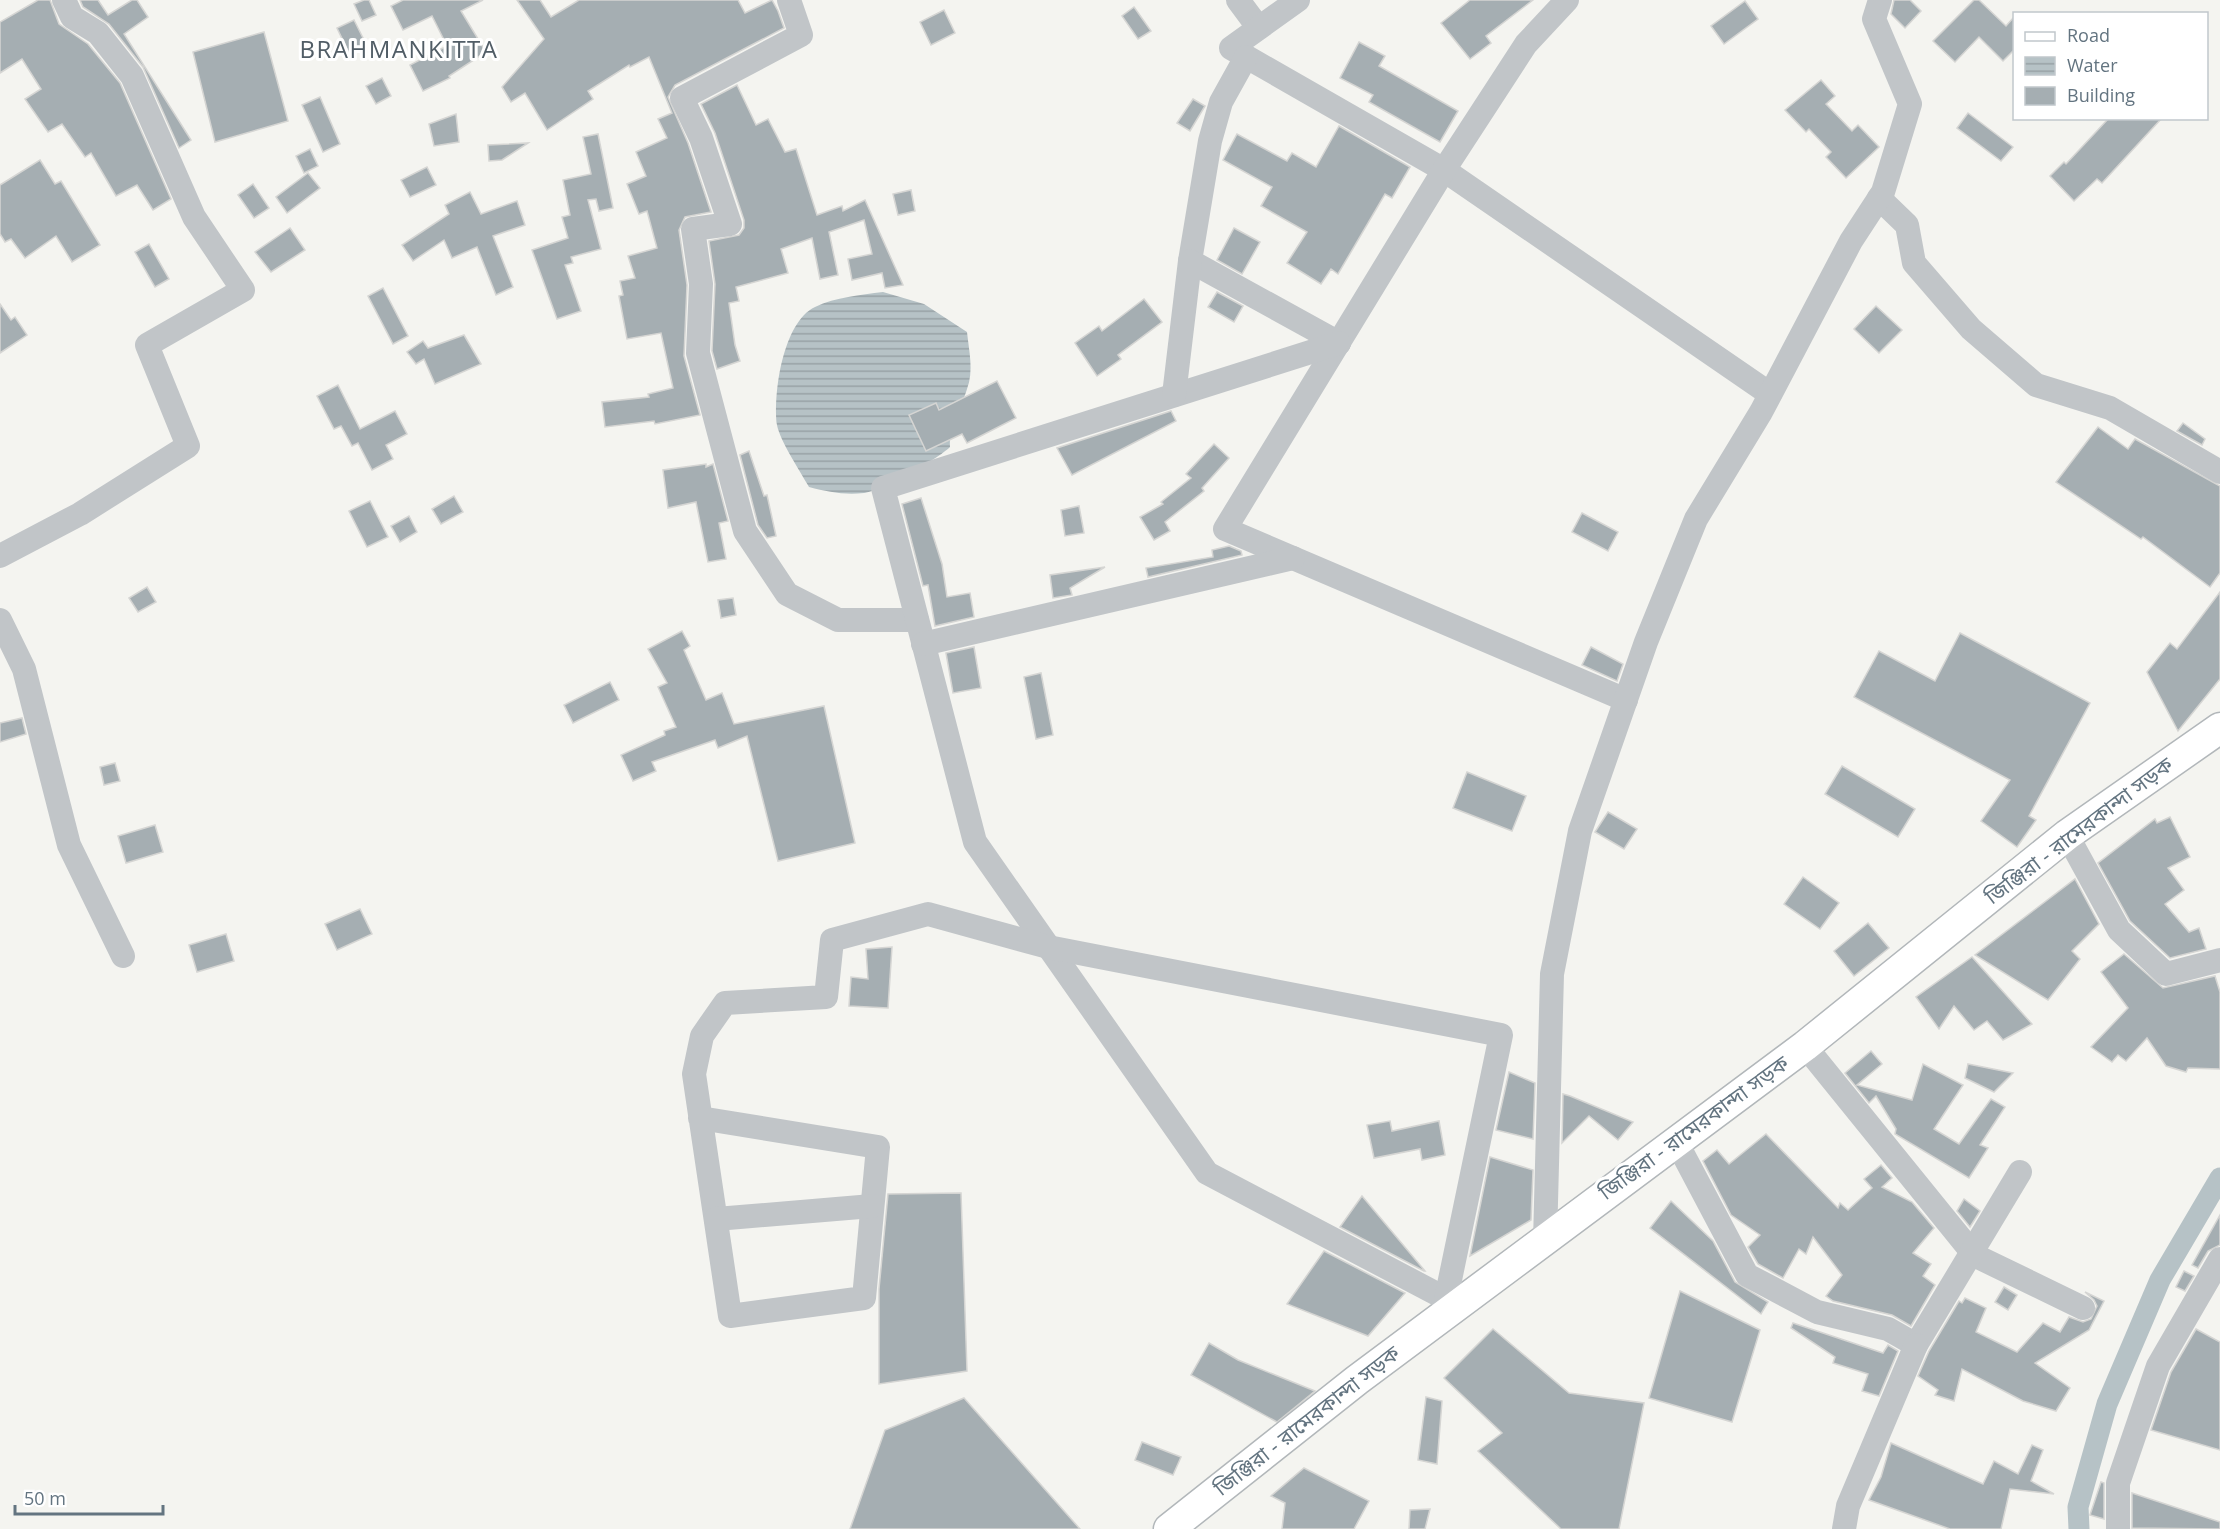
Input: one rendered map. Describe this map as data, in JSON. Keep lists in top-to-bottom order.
{
  "streets": {
    "main road": ["জিঞ্জিরা - রামেরকান্দা সড়ক"]
  },
  "districts": ["BRAHMANKITTA"],
  "legend": ["Road", "Water", "Building"],
  "scale_bar": "50 m"
}
